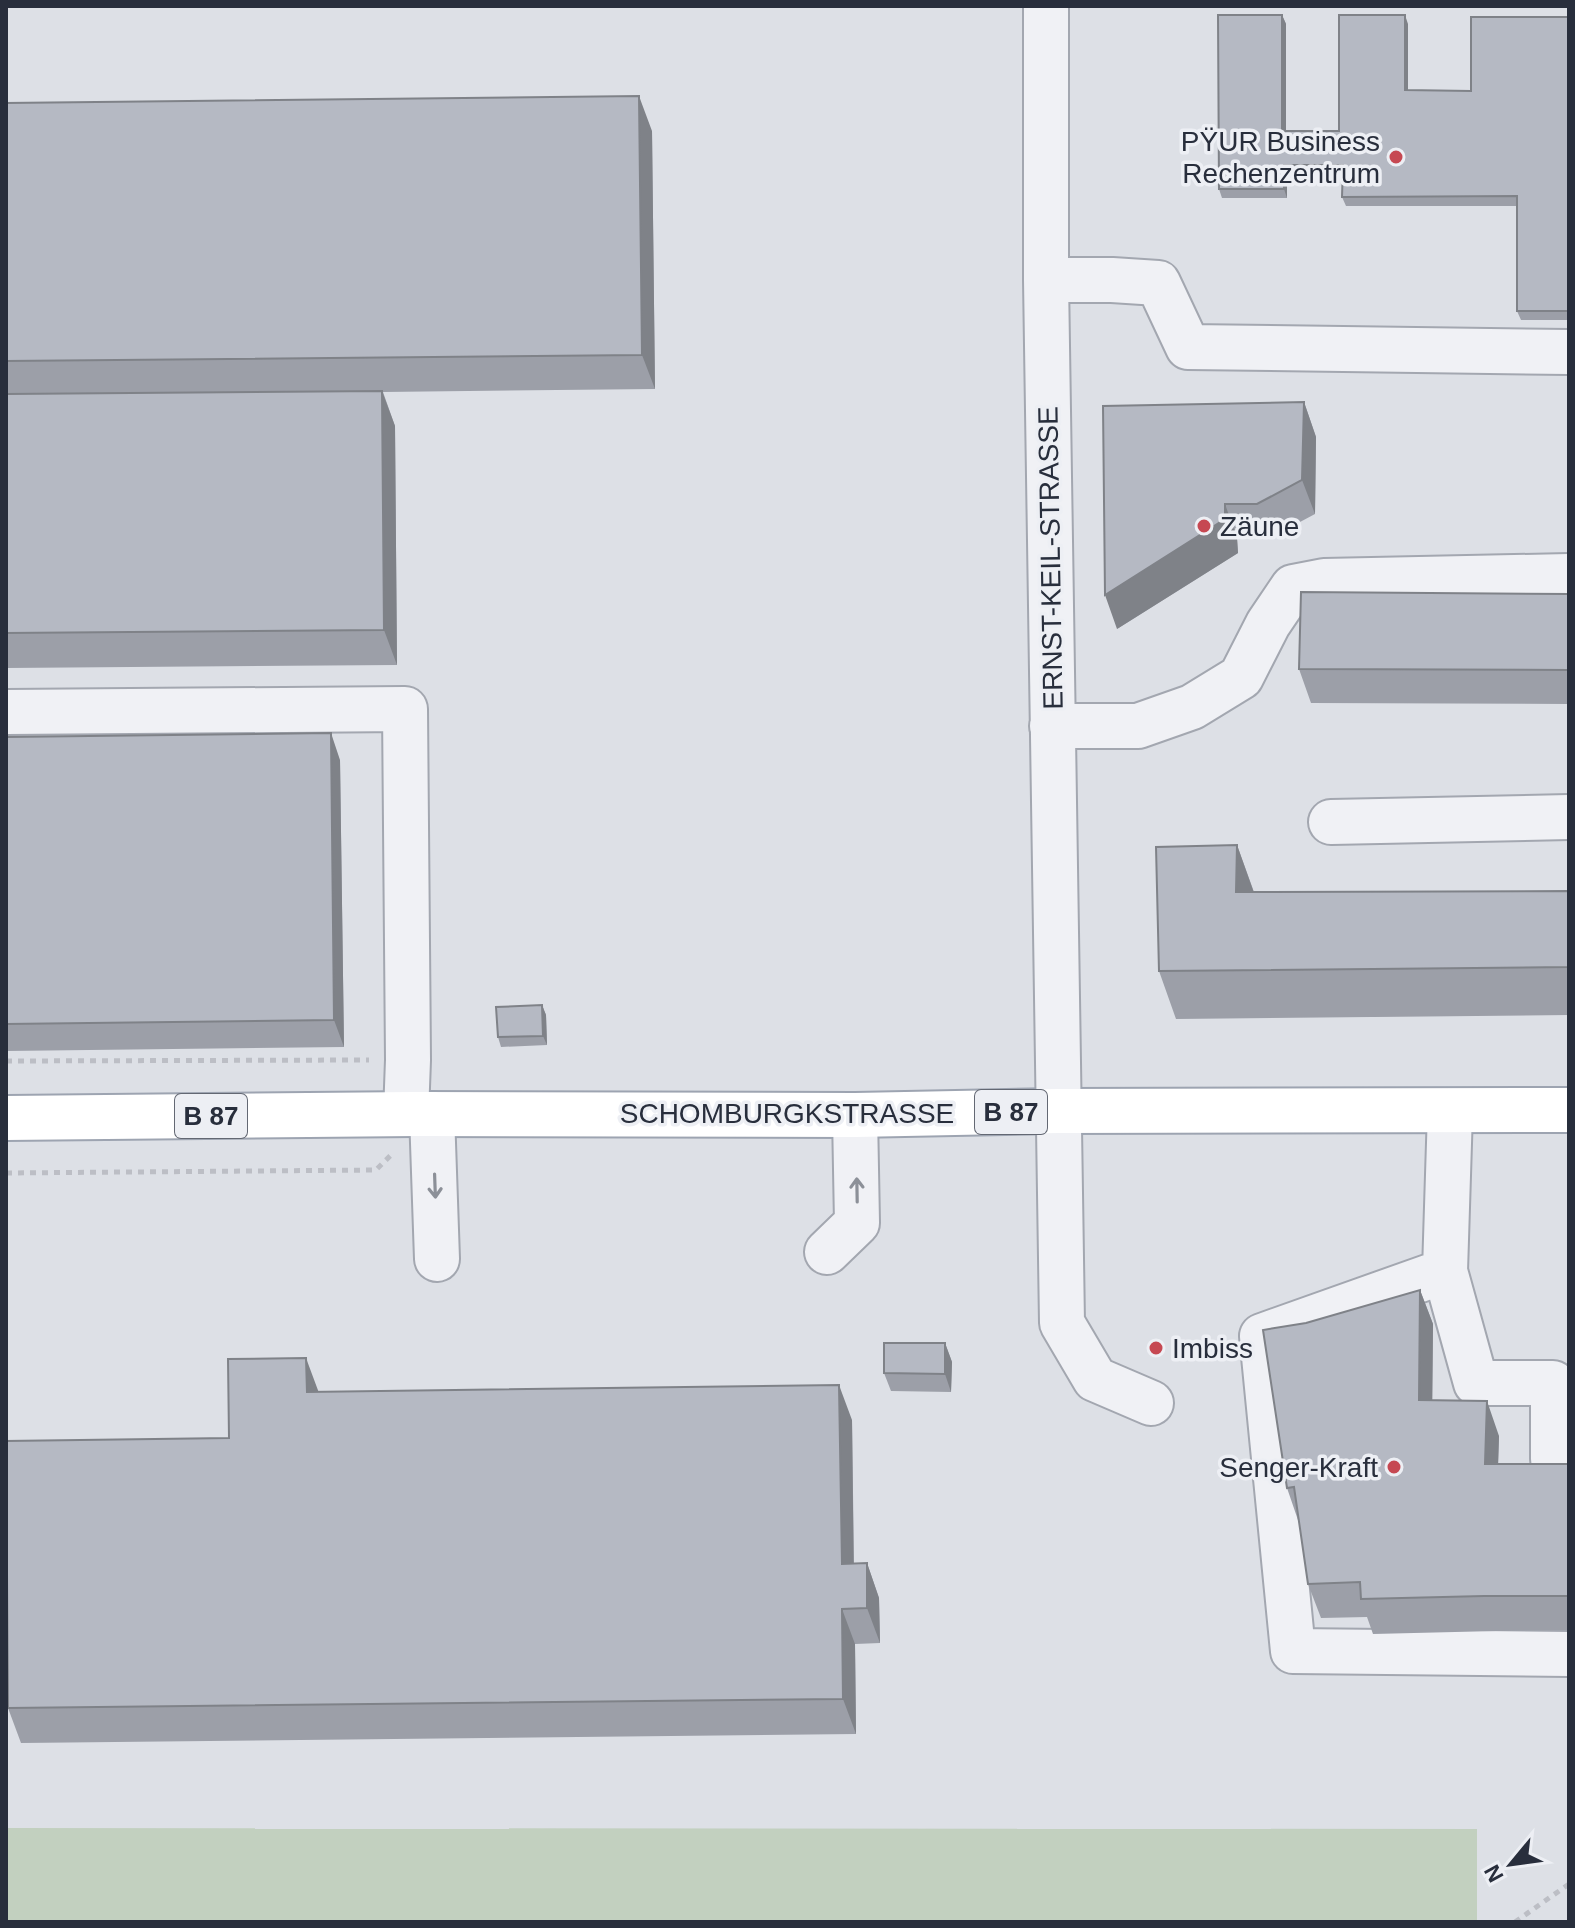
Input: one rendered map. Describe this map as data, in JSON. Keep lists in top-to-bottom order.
{
  "streets": {
    "main road": ["B 87", "SCHOMBURGKSTRASSE"],
    "street": ["ERNST-KEIL-STRASSE"]
  },
  "crossings": [
    ["ERNST-KEIL-STRASSE", "SCHOMBURGKSTRASSE"]
  ],
  "places": [
    "PŸUR Business Rechenzentrum",
    "Zäune",
    "Imbiss",
    "Senger-Kraft"
  ],
  "north": "bottom left"
}
